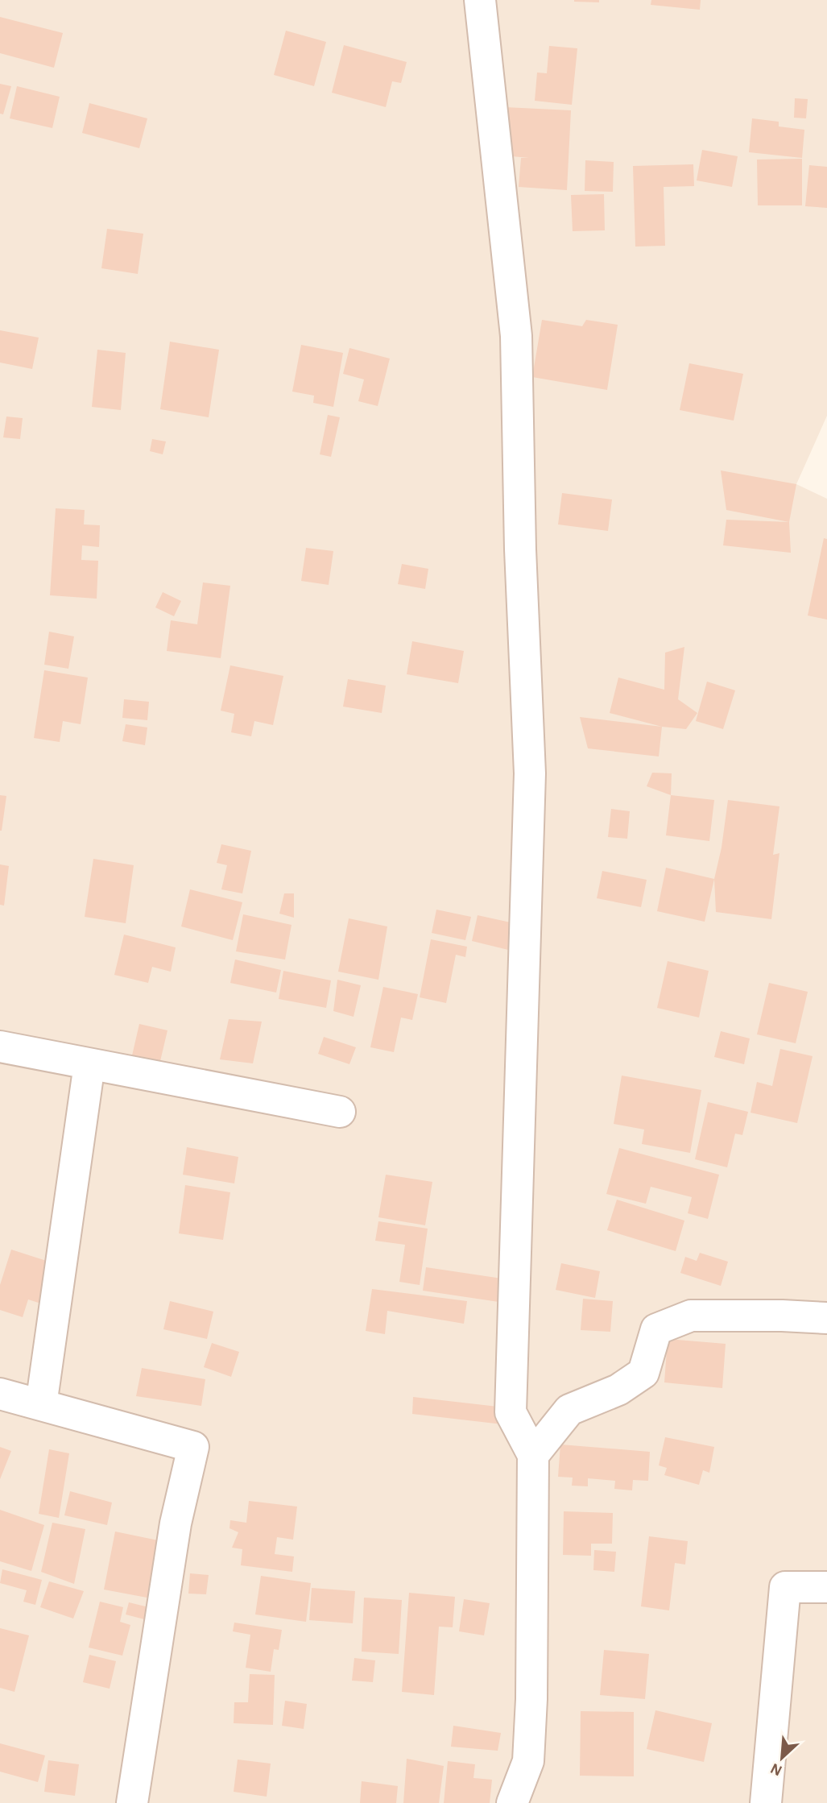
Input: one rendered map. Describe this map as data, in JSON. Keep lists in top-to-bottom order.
{
  "north": "bottom left"
}
